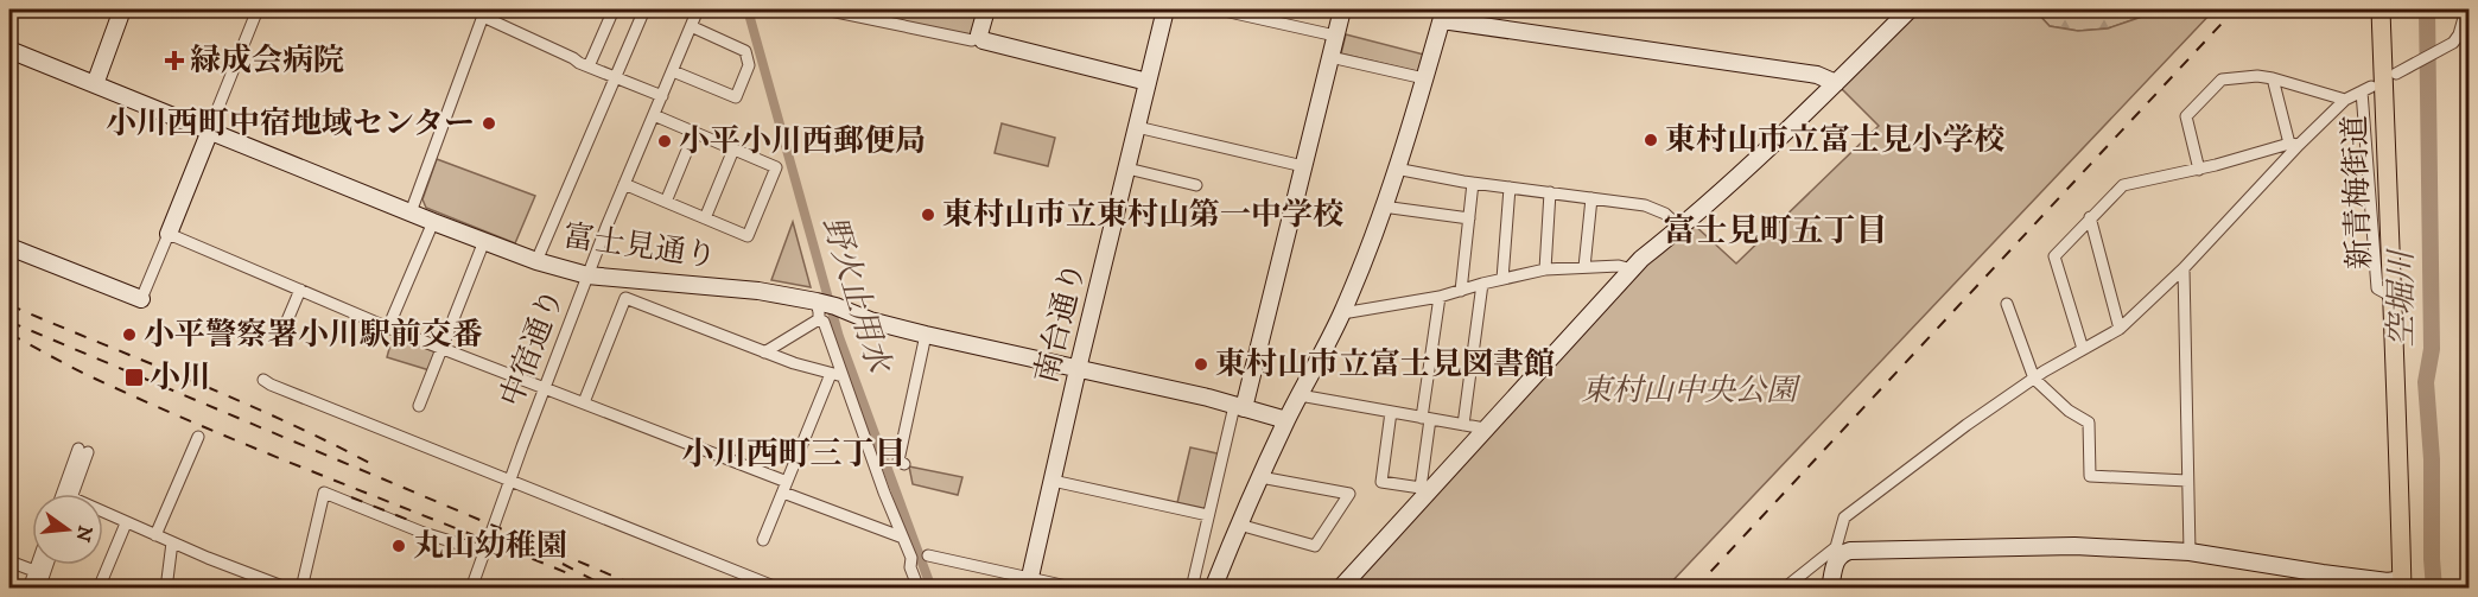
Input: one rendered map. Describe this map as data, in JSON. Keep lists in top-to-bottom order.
{
  "streets": {
    "main road": ["新青梅街道"],
    "street": ["富士見通り", "南台通り", "中宿通り"]
  },
  "crossings": [
    ["富士見通り", "南台通り"],
    ["富士見通り", "中宿通り"]
  ],
  "districts": ["富士見町五丁目", "小川西町三丁目"],
  "water": ["野火止用水", "空堀川"],
  "parks": ["東村山中央公園"],
  "places": {
    "health": ["緑成会病院"],
    "other": [
      "小川西町中宿地域センター",
      "東村山市立富士見小学校",
      "小平小川西郵便局",
      "東村山市立東村山第一中学校",
      "小平警察署小川駅前交番",
      "東村山市立富士見図書館",
      "丸山幼稚園"
    ],
    "transit": ["小川"]
  },
  "north": "right"
}
